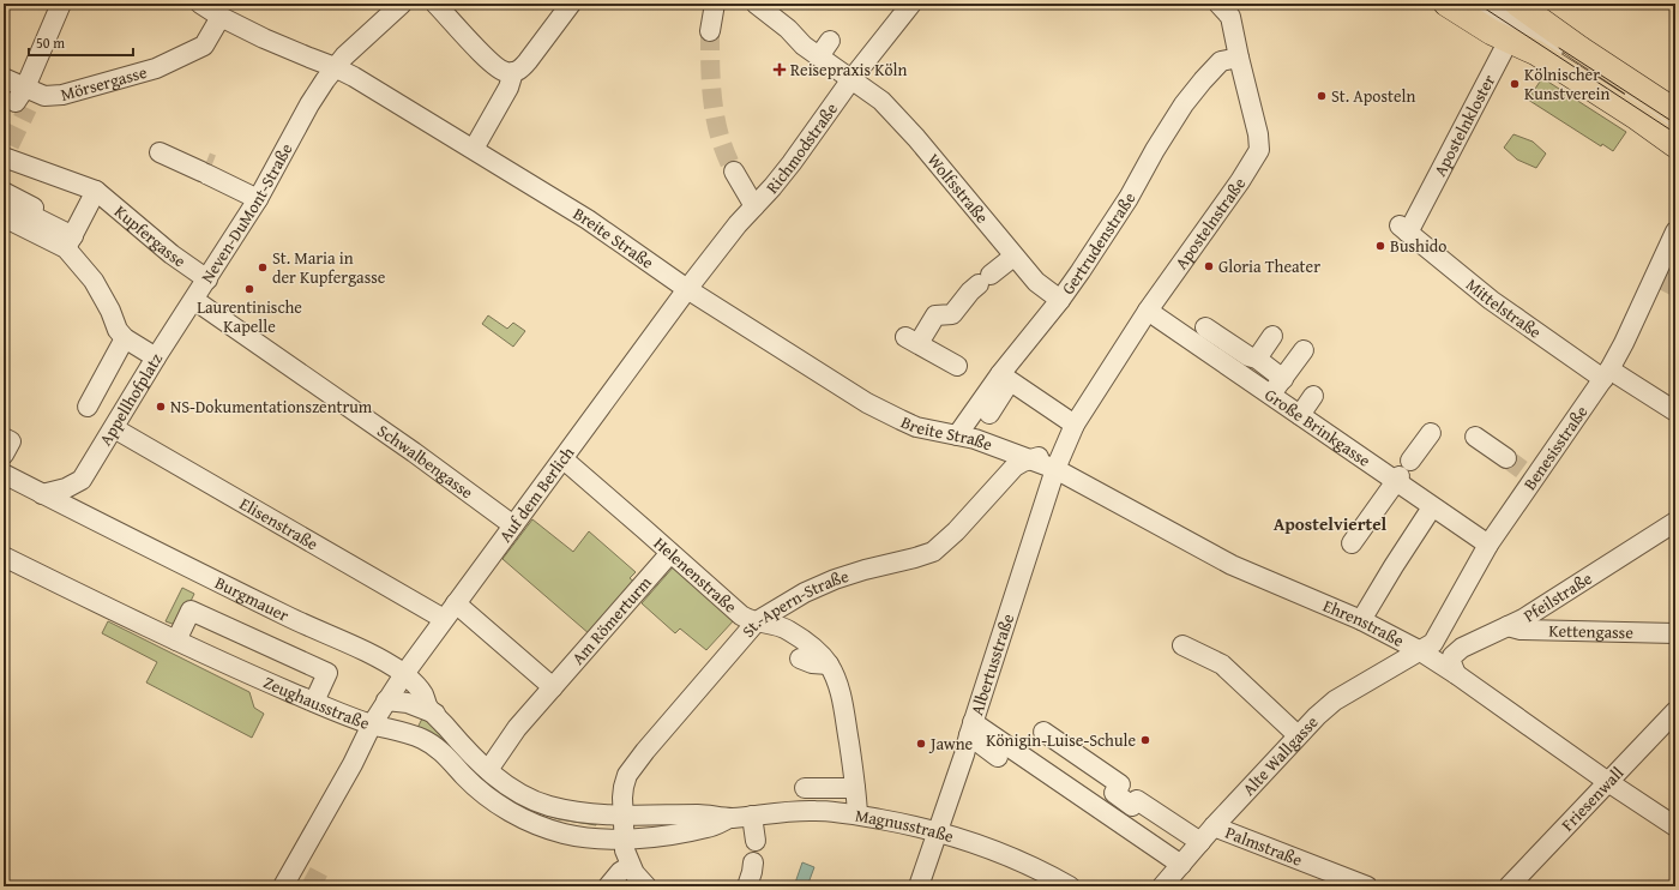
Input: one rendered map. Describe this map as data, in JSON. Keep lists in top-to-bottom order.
{
  "streets": {
    "street": [
      "Mörsergasse",
      "Apostelnkloster",
      "Richmodstraße",
      "Wolfsstraße",
      "Neven-DuMont-Straße",
      "Apostelnstraße",
      "Kupfergasse",
      "Breite Straße",
      "Gertrudenstraße",
      "Mittelstraße",
      "Appellhofplatz",
      "Große Brinkgasse",
      "Benesisstraße",
      "Schwalbengasse",
      "Auf dem Berlich",
      "Elisenstraße",
      "Helenenstraße",
      "Pfeilstraße",
      "Burgmauer",
      "St.-Apern-Straße",
      "Am Römerturm",
      "Ehrenstraße",
      "Kettengasse",
      "Albertusstraße",
      "Zeughausstraße",
      "Alte Wallgasse",
      "Friesenwall",
      "Magnusstraße",
      "Palmstraße"
    ]
  },
  "crossings": [
    ["Mörsergasse", "Breite Straße"],
    ["Apostelnkloster", "Mittelstraße"],
    ["Richmodstraße", "Wolfsstraße"],
    ["Richmodstraße", "Breite Straße"],
    ["Richmodstraße", "Auf dem Berlich"],
    ["Wolfsstraße", "Gertrudenstraße"],
    ["Neven-DuMont-Straße", "Kupfergasse"],
    ["Neven-DuMont-Straße", "Breite Straße"],
    ["Neven-DuMont-Straße", "Appellhofplatz"],
    ["Neven-DuMont-Straße", "Schwalbengasse"],
    ["Apostelnstraße", "Breite Straße"],
    ["Apostelnstraße", "Gertrudenstraße"],
    ["Apostelnstraße", "Große Brinkgasse"],
    ["Apostelnstraße", "St.-Apern-Straße"],
    ["Apostelnstraße", "Ehrenstraße"],
    ["Apostelnstraße", "Albertusstraße"],
    ["Breite Straße", "Gertrudenstraße"],
    ["Breite Straße", "Auf dem Berlich"],
    ["Breite Straße", "St.-Apern-Straße"],
    ["Breite Straße", "Ehrenstraße"],
    ["Mittelstraße", "Benesisstraße"],
    ["Appellhofplatz", "Elisenstraße"],
    ["Appellhofplatz", "Burgmauer"],
    ["Große Brinkgasse", "Benesisstraße"],
    ["Benesisstraße", "Ehrenstraße"],
    ["Benesisstraße", "Alte Wallgasse"],
    ["Schwalbengasse", "Auf dem Berlich"],
    ["Auf dem Berlich", "Elisenstraße"],
    ["Auf dem Berlich", "Helenenstraße"],
    ["Auf dem Berlich", "Burgmauer"],
    ["Auf dem Berlich", "Zeughausstraße"],
    ["Helenenstraße", "St.-Apern-Straße"],
    ["Helenenstraße", "Am Römerturm"],
    ["Helenenstraße", "Magnusstraße"],
    ["Pfeilstraße", "Ehrenstraße"],
    ["Pfeilstraße", "Kettengasse"],
    ["St.-Apern-Straße", "Ehrenstraße"],
    ["St.-Apern-Straße", "Magnusstraße"],
    ["Ehrenstraße", "Albertusstraße"],
    ["Ehrenstraße", "Alte Wallgasse"],
    ["Ehrenstraße", "Friesenwall"],
    ["Albertusstraße", "Magnusstraße"],
    ["Zeughausstraße", "Magnusstraße"],
    ["Alte Wallgasse", "Palmstraße"]
  ],
  "districts": ["Apostelviertel"],
  "places": {
    "health": ["Reisepraxis Köln"],
    "other": [
      "Kölnischer Kunstverein",
      "St. Aposteln",
      "Bushido",
      "Gloria Theater",
      "St. Maria in der Kupfergasse",
      "Laurentinische Kapelle",
      "NS-Dokumentationszentrum",
      "Königin-Luise-Schule",
      "Jawne"
    ]
  },
  "scale_bar": "50 m"
}
